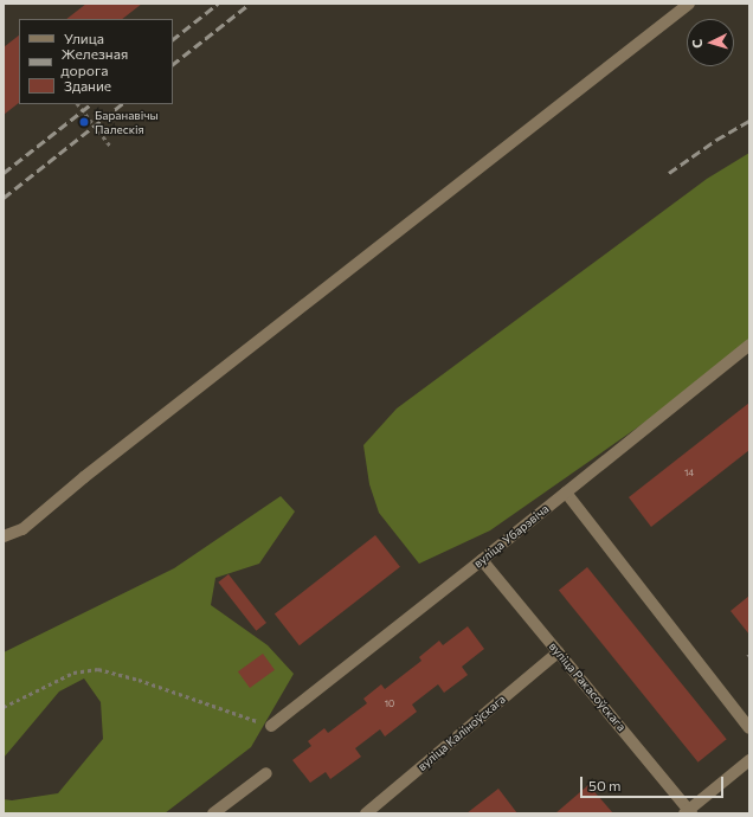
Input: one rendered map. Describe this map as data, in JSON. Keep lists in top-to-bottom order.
{
  "streets": {
    "street": ["вуліца Убарэвіча", "вуліца Ракасоўскага", "вуліца Каліноўскага"]
  },
  "crossings": [
    ["вуліца Убарэвіча", "вуліца Ракасоўскага"],
    ["вуліца Ракасоўскага", "вуліца Каліноўскага"]
  ],
  "places": ["Баранавічы Палескія"],
  "house_numbers": ["14", "10"],
  "legend": ["Улица", "Железная дорога", "Здание"],
  "scale_bar": "50 m",
  "north": "left"
}
